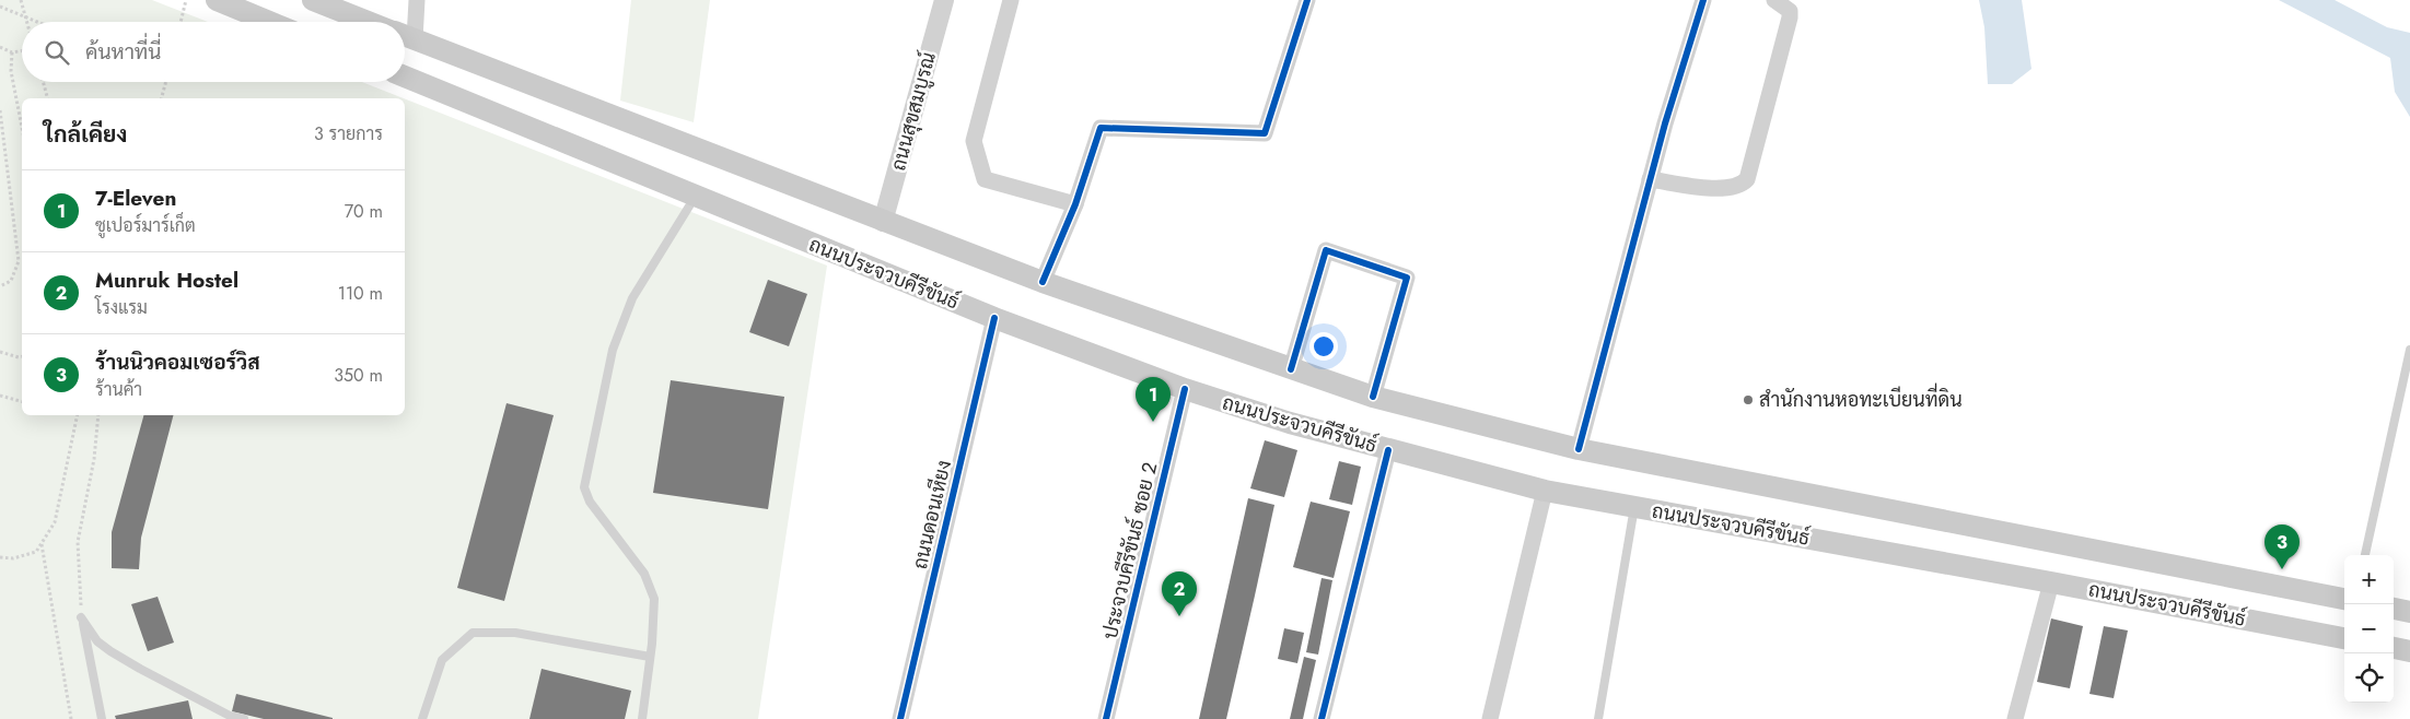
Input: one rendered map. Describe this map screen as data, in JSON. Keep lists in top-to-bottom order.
{
  "streets": {
    "main road": ["ถนนประจวบคีรีขันธ์"],
    "street": ["ถนนสุขสมบูรณ์", "ถนนดอนเหียง", "ประจวบคีรีขันธ์ ซอย 2"]
  },
  "crossings": [
    ["ถนนสุขสมบูรณ์", "ถนนประจวบคีรีขันธ์"],
    ["ถนนประจวบคีรีขันธ์", "ถนนดอนเหียง"],
    ["ถนนประจวบคีรีขันธ์", "ประจวบคีรีขันธ์ ซอย 2"]
  ],
  "places": ["สำนักงานหอทะเบียนที่ดิน"],
  "page": {
    "search": "ค้นหาที่นี่",
    "heading": ["ใกล้เคียง", "3 รายการ"],
    "list": [
      {
        "mark": "1",
        "name": "7-Eleven",
        "note": "ซูเปอร์มาร์เก็ต",
        "value": "70 m"
      },
      {
        "mark": "2",
        "name": "Munruk Hostel",
        "note": "โรงแรม",
        "value": "110 m"
      },
      {
        "mark": "3",
        "name": "ร้านนิวคอมเซอร์วิส",
        "note": "ร้านค้า",
        "value": "350 m"
      }
    ],
    "pins": ["1", "3", "2"],
    "map_buttons": ["+", "−"]
  }
}
